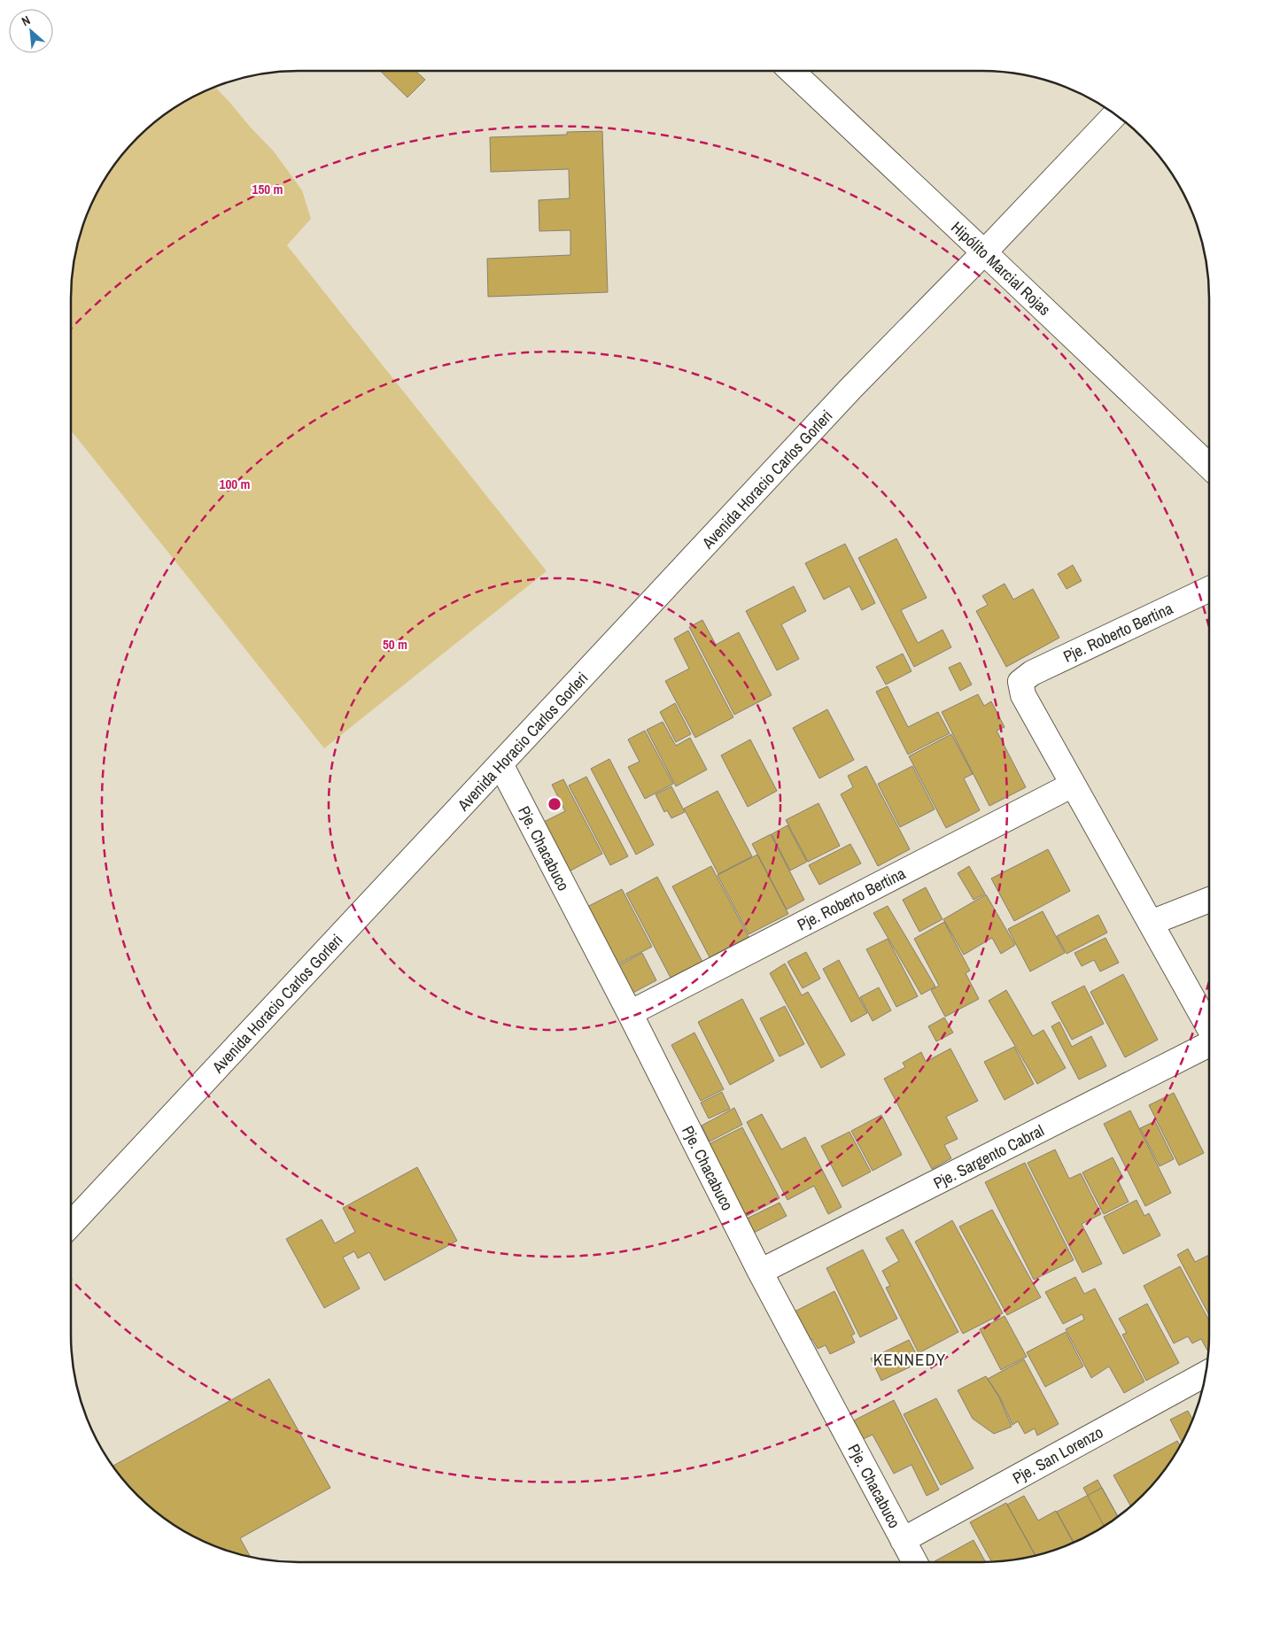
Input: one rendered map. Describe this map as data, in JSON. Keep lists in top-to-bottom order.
{
  "streets": {
    "street": [
      "Hipólito Marcial Rojas",
      "Avenida Horacio Carlos Gorleri",
      "Pje. Roberto Bertina",
      "Pje. Chacabuco",
      "Pje. Sargento Cabral",
      "Pje. San Lorenzo"
    ]
  },
  "crossings": [
    ["Hipólito Marcial Rojas", "Avenida Horacio Carlos Gorleri"],
    ["Avenida Horacio Carlos Gorleri", "Pje. Chacabuco"],
    ["Pje. Roberto Bertina", "Pje. Chacabuco"],
    ["Pje. Chacabuco", "Pje. Sargento Cabral"],
    ["Pje. Chacabuco", "Pje. San Lorenzo"]
  ],
  "districts": ["KENNEDY"],
  "north": "top left",
  "rings": ["150 m", "100 m", "50 m"]
}
